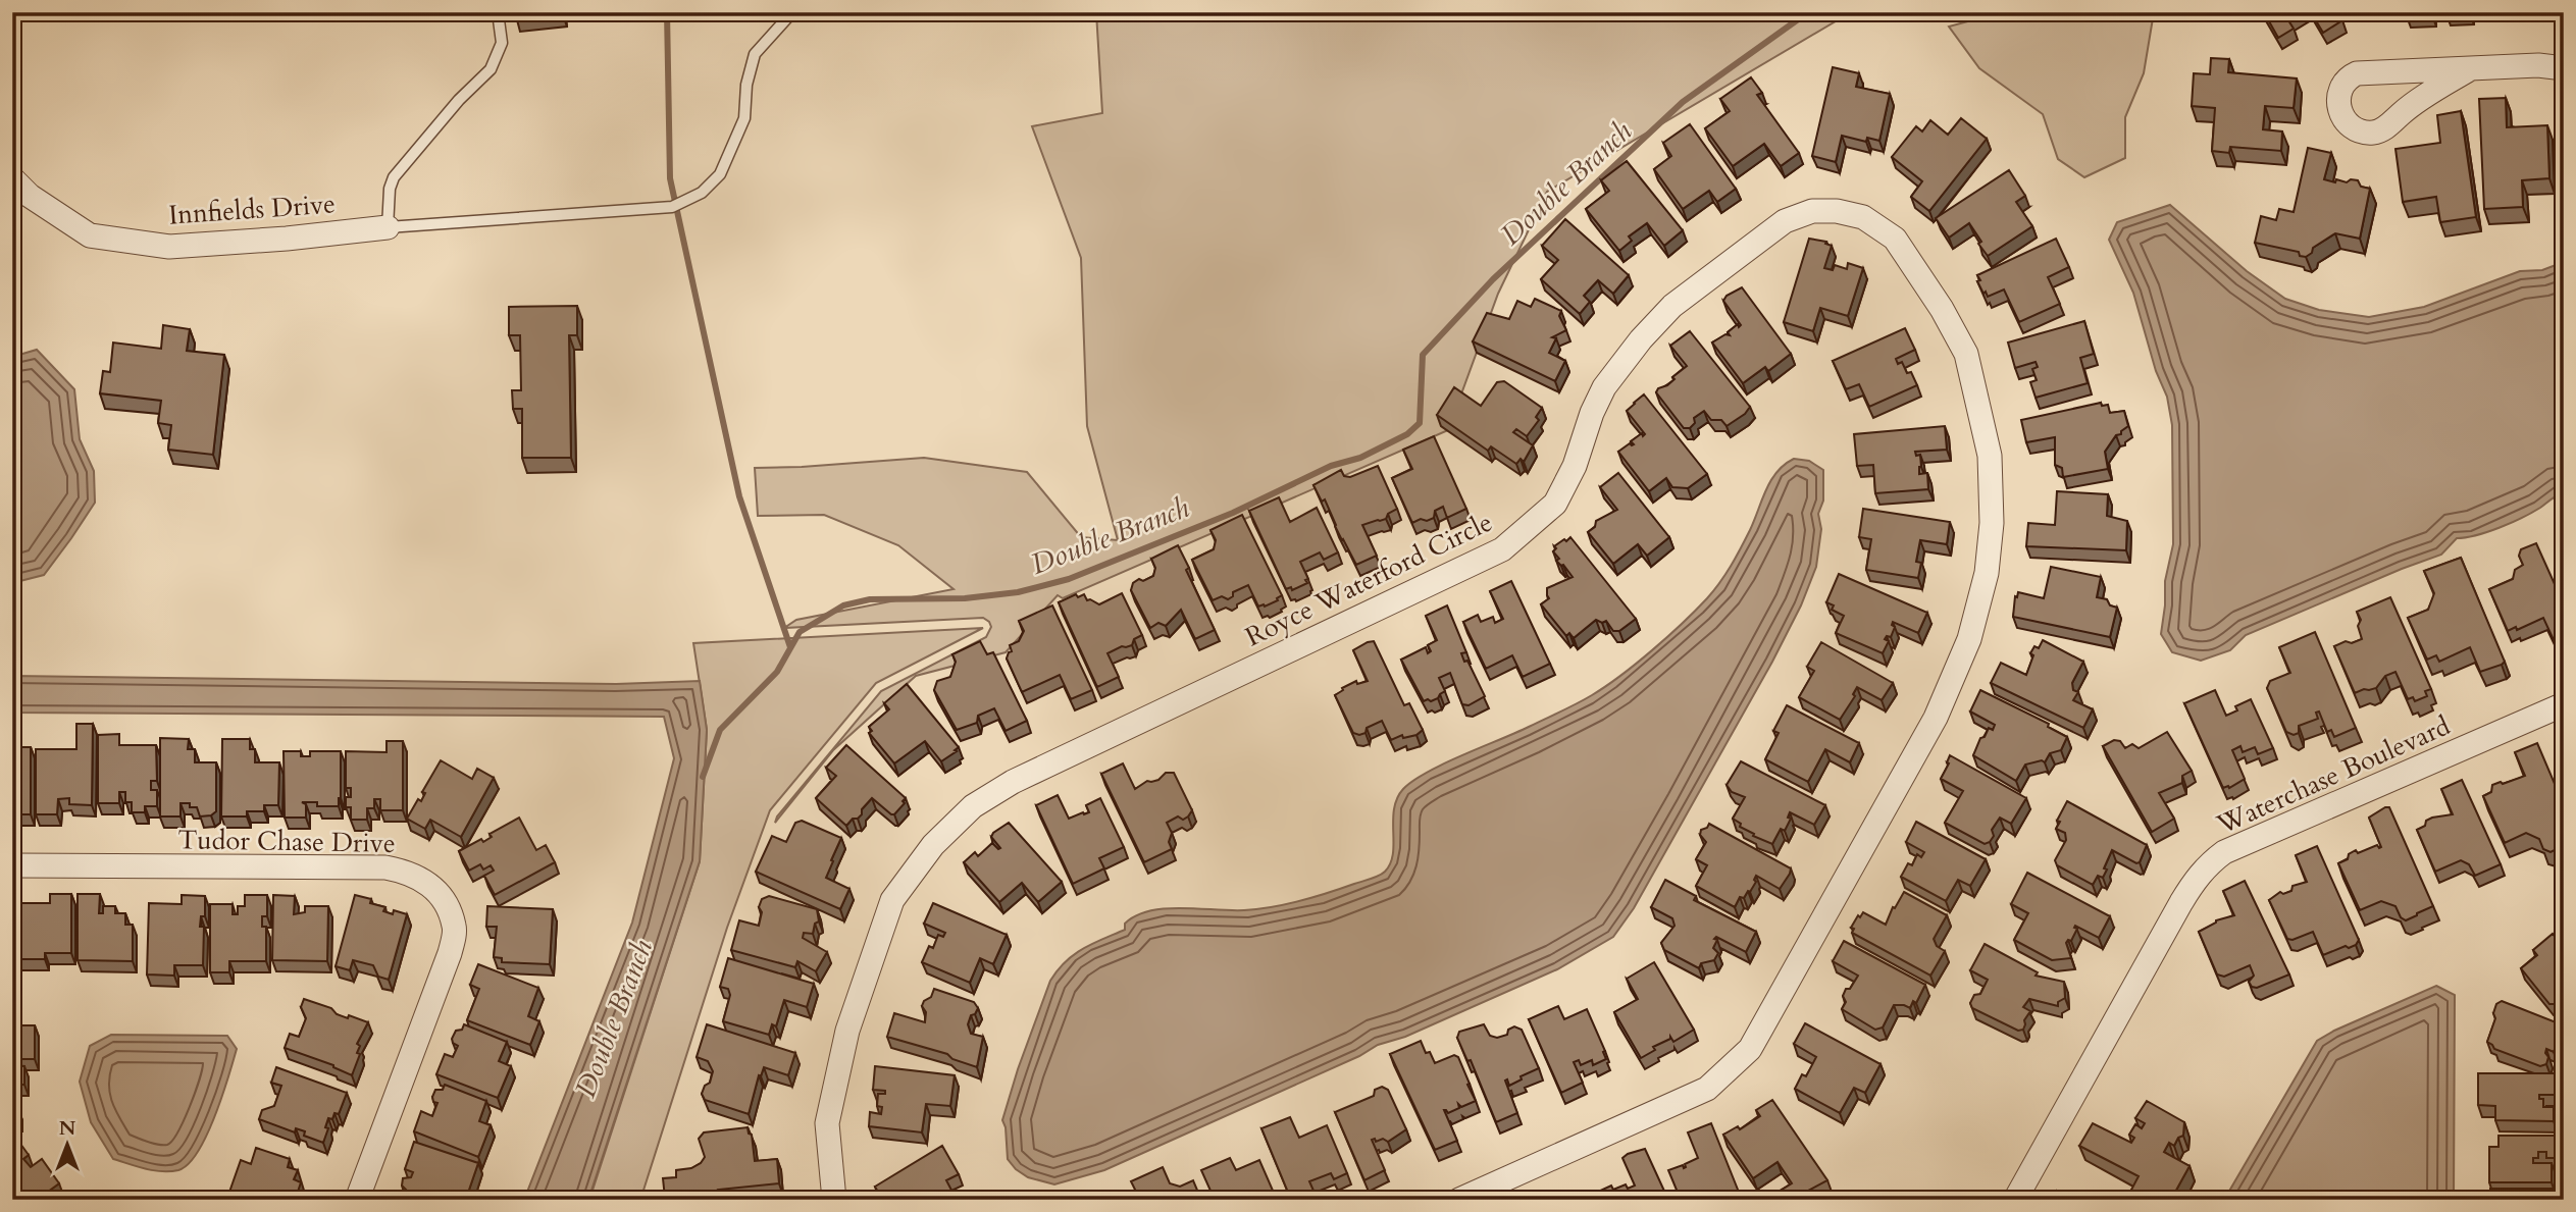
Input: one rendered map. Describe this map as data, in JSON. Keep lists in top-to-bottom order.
{
  "streets": {
    "street": [
      "Innfields Drive",
      "Royce Waterford Circle",
      "Waterchase Boulevard",
      "Tudor Chase Drive"
    ]
  },
  "water": ["Double Branch"],
  "north": "top"
}
